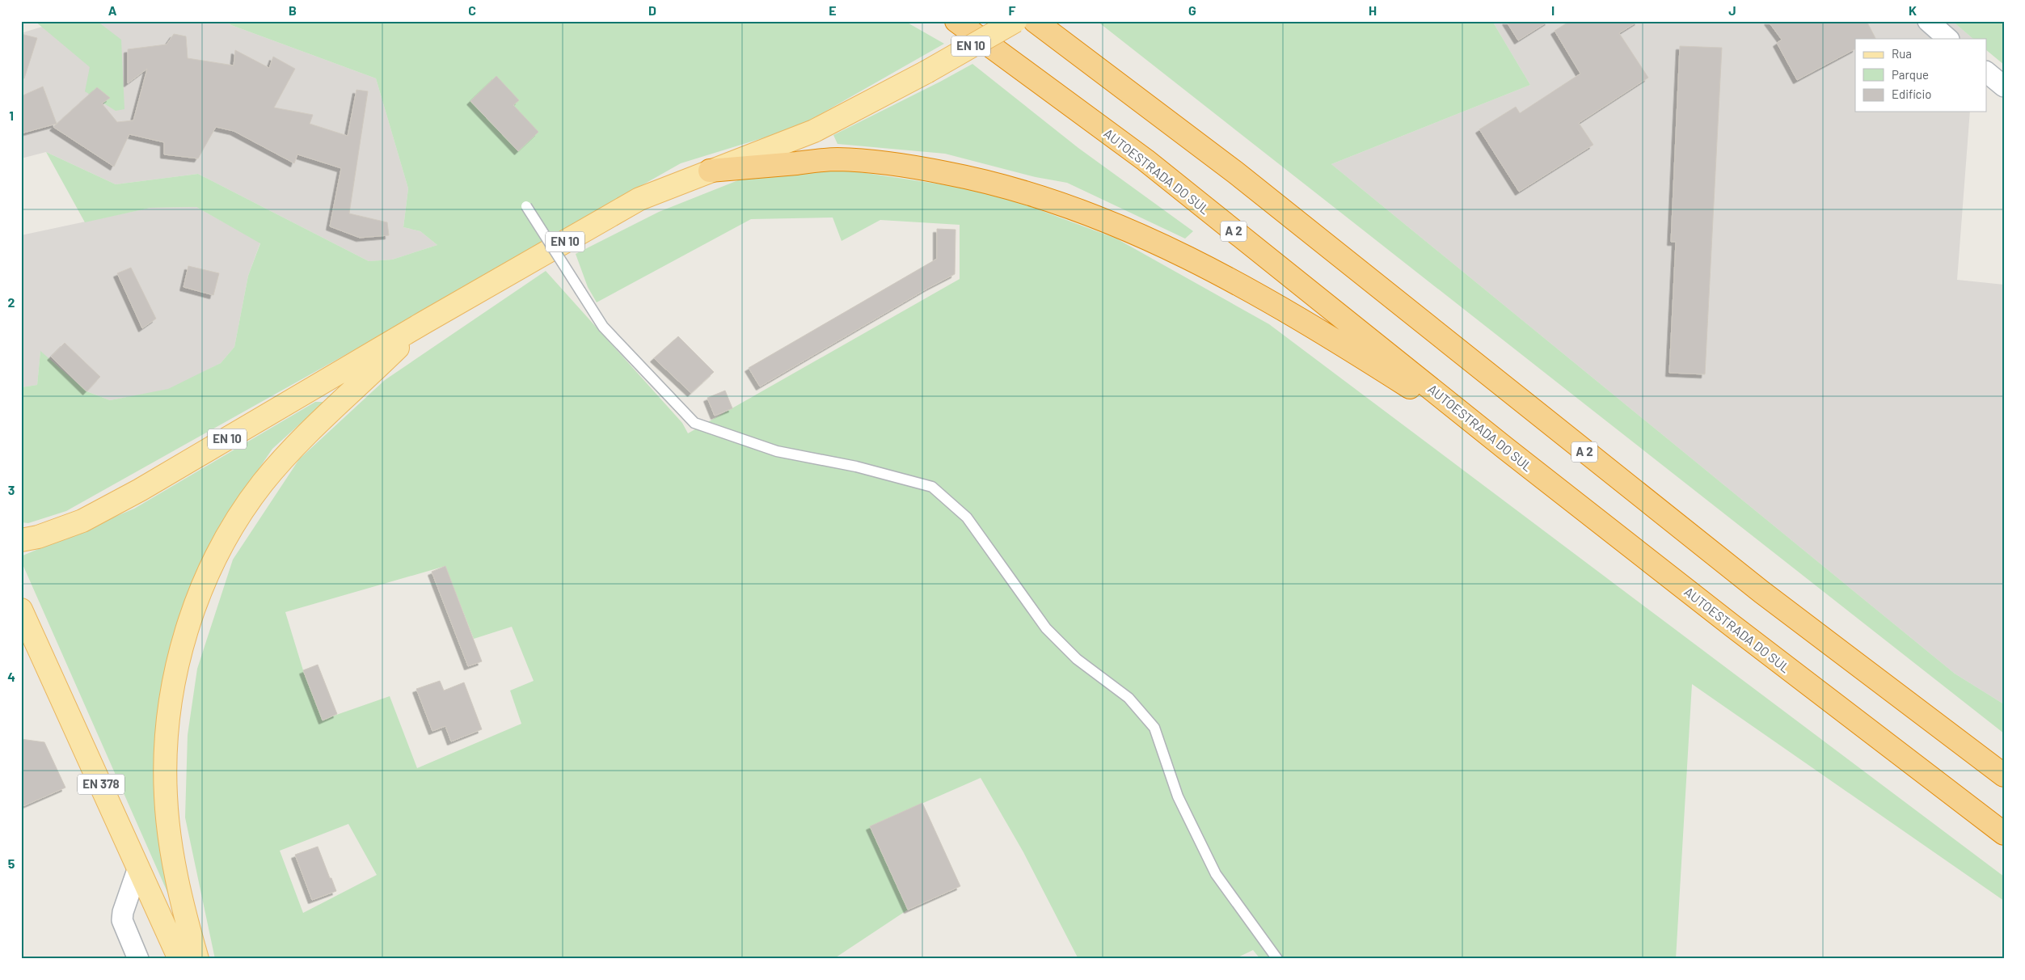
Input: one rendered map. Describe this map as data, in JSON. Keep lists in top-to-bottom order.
{
  "streets": {
    "highway": ["AUTOESTRADA DO SUL", "A 2"],
    "main road": ["EN 10", "EN 378"]
  },
  "legend": ["Rua", "Parque", "Edifício"],
  "grid": {
    "columns": [
      "A",
      "B",
      "C",
      "D",
      "E",
      "F",
      "G",
      "H",
      "I",
      "J",
      "K"
    ],
    "rows": [
      "1",
      "2",
      "3",
      "4",
      "5"
    ]
  }
}
